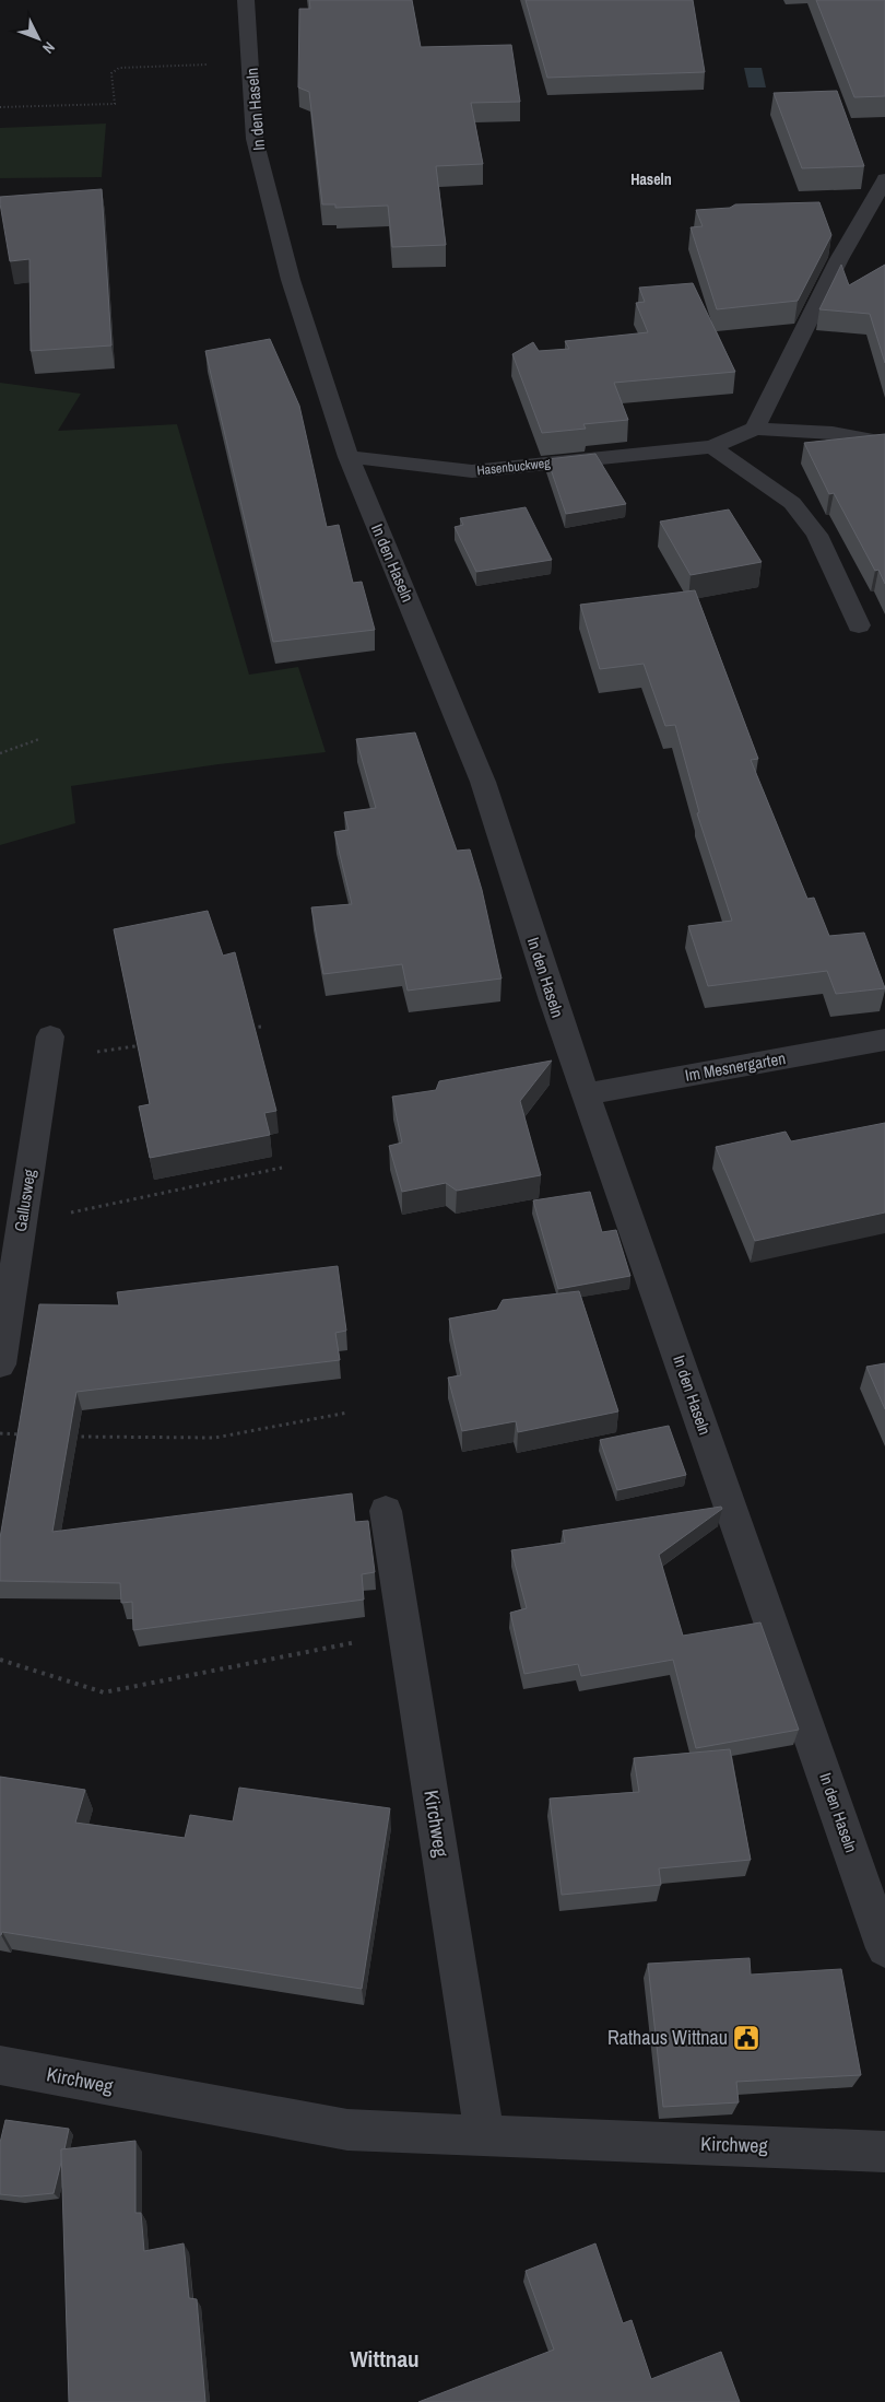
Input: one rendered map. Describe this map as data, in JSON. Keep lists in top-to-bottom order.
{
  "streets": {
    "street": [
      "In den Haseln",
      "Hasenbuckweg",
      "Im Mesnergarten",
      "Gallusweg",
      "Kirchweg"
    ]
  },
  "crossings": [
    ["In den Haseln", "Hasenbuckweg"],
    ["In den Haseln", "Im Mesnergarten"]
  ],
  "districts": ["Haseln", "Wittnau"],
  "places": {
    "public building": ["Rathaus Wittnau"]
  },
  "north": "bottom right"
}
